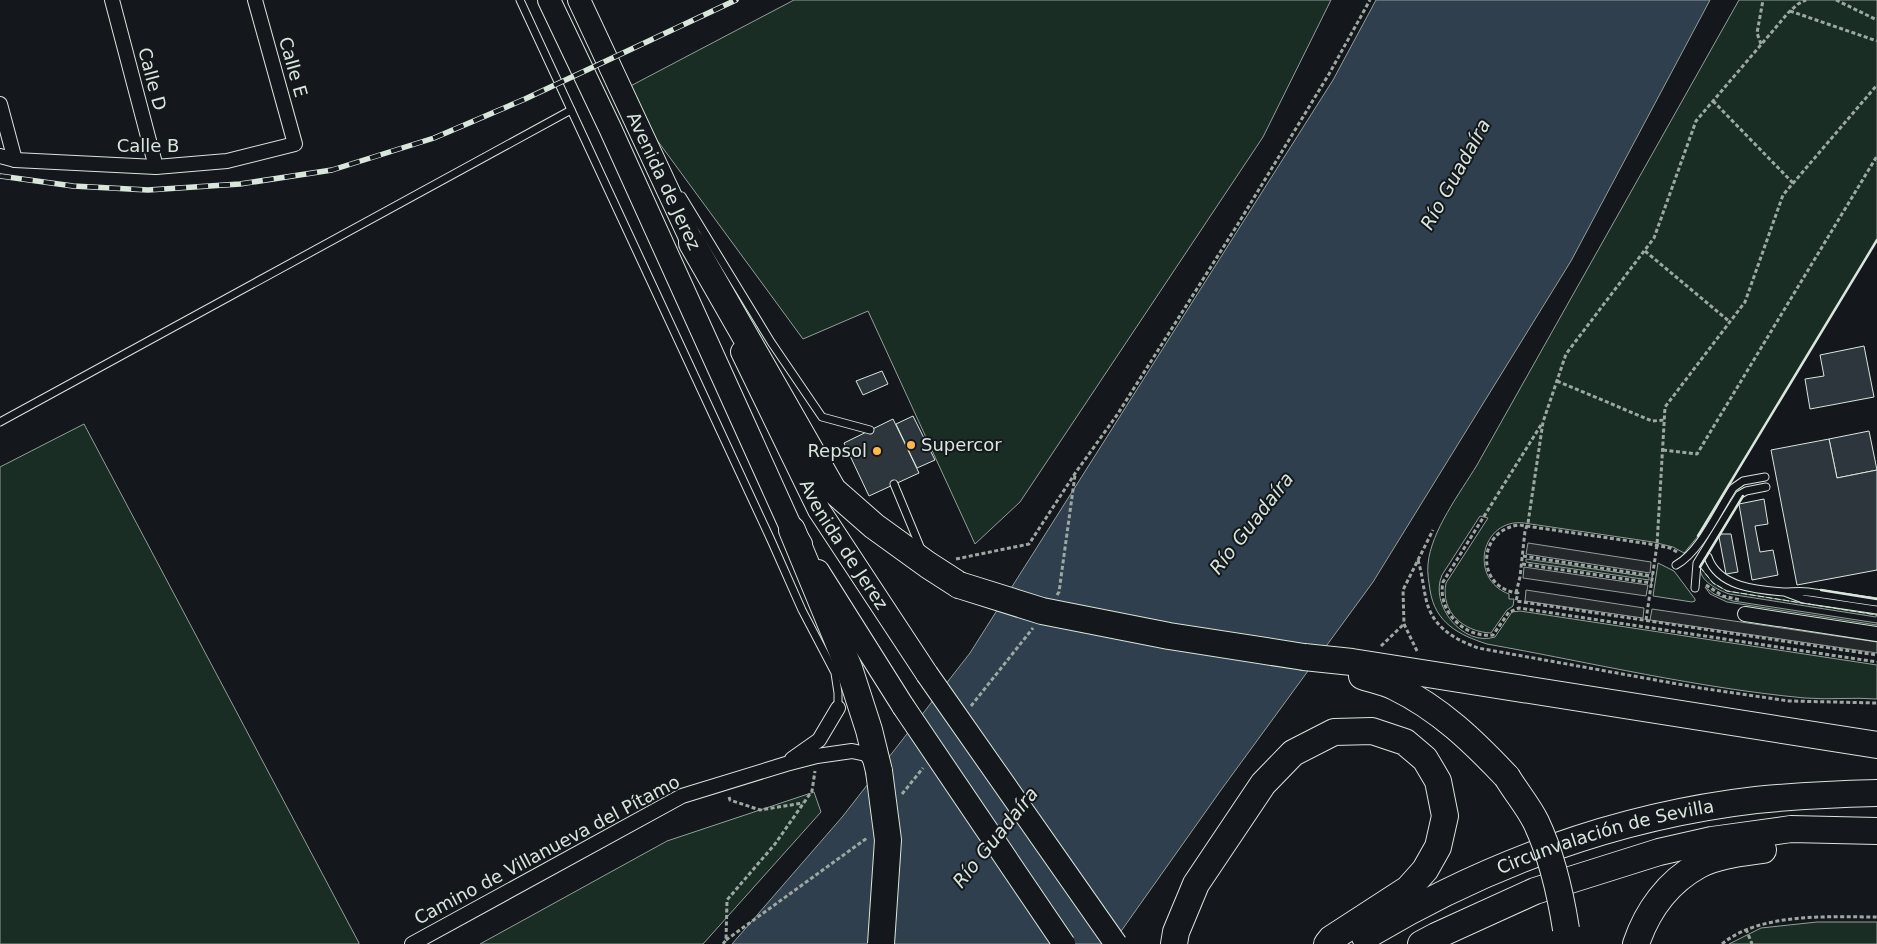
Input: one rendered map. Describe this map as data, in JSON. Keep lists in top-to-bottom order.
{
  "streets": {
    "highway": ["Circunvalación de Sevilla"],
    "main road": ["Avenida de Jerez"],
    "street": [
      "Calle E",
      "Calle D",
      "Calle B",
      "Camino de Villanueva del Pítamo"
    ]
  },
  "crossings": [
    ["Calle E", "Calle B"],
    ["Calle D", "Calle B"]
  ],
  "water": ["Río Guadaíra"],
  "places": ["Supercor", "Repsol"]
}
